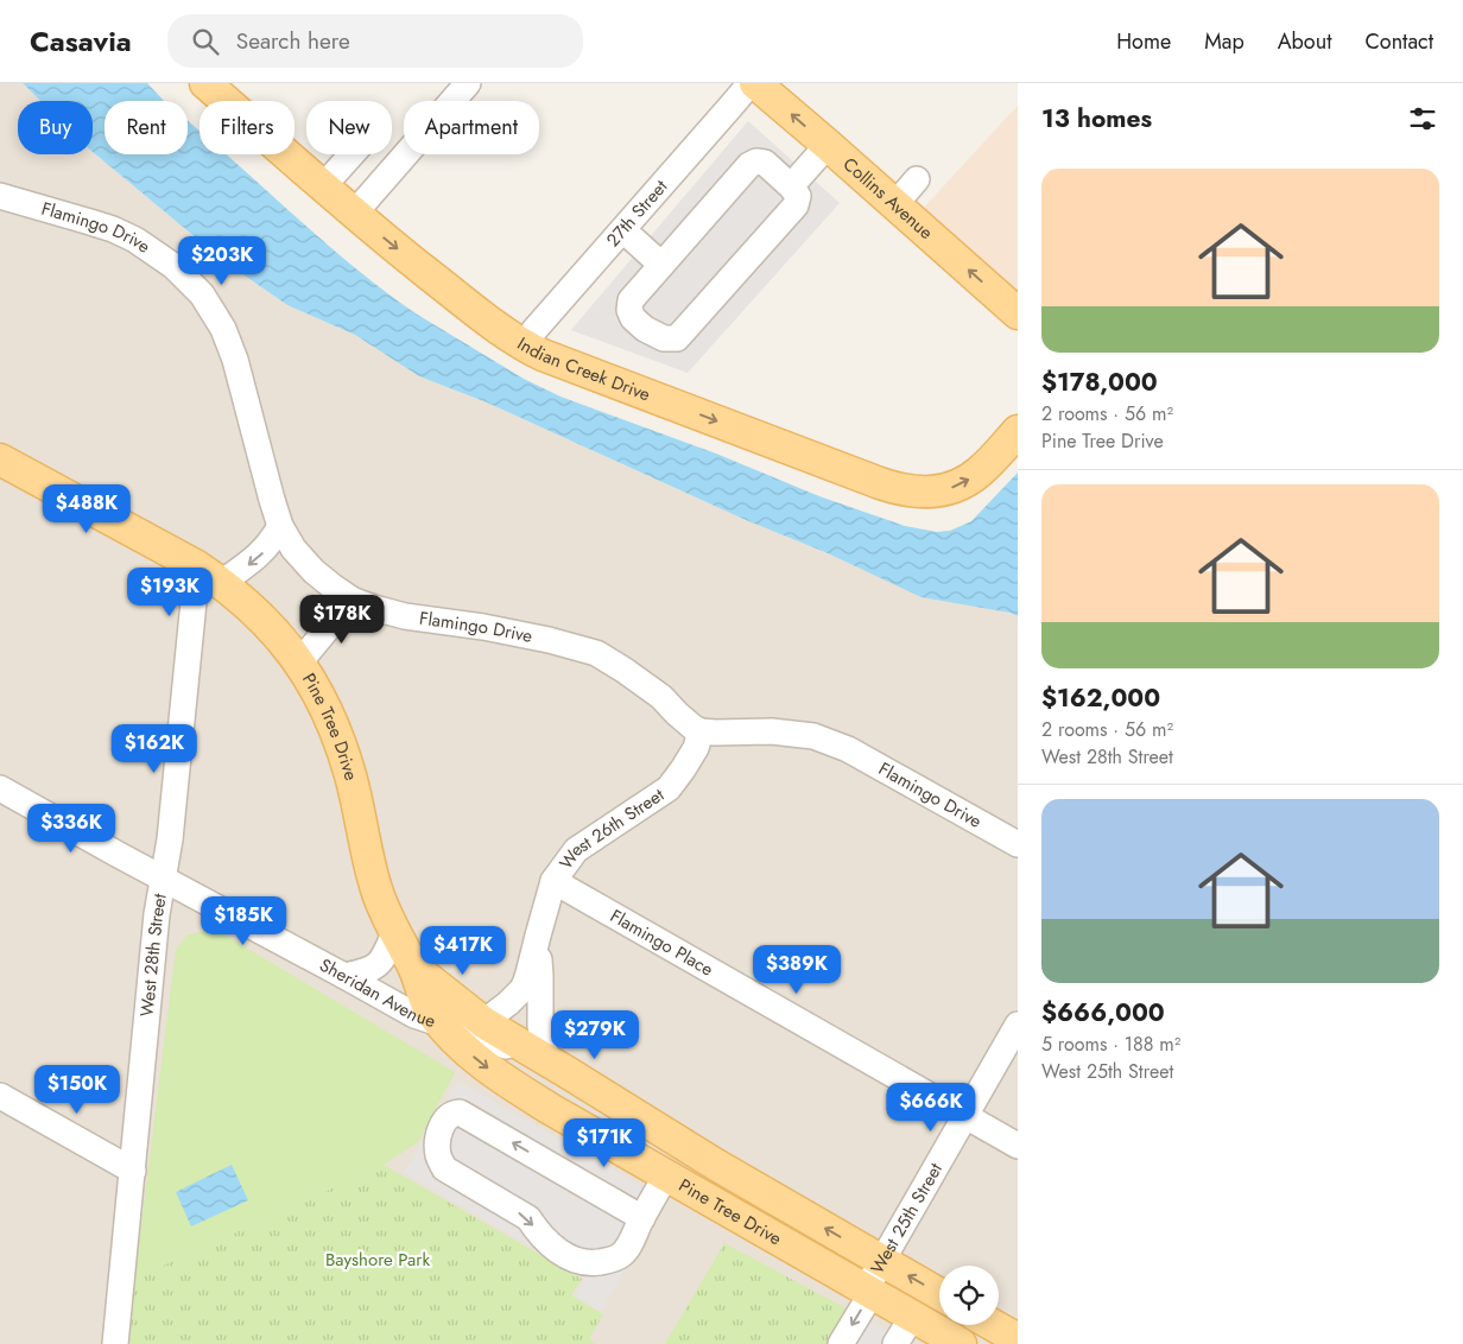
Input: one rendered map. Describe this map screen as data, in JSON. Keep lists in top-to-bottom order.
{
  "streets": {
    "main road": ["Collins Avenue", "Indian Creek Drive", "Pine Tree Drive"],
    "street": [
      "27th Street",
      "Flamingo Drive",
      "West 26th Street",
      "Flamingo Place",
      "West 28th Street",
      "Sheridan Avenue",
      "West 25th Street"
    ]
  },
  "crossings": [
    ["27th Street", "Indian Creek Drive"],
    ["Flamingo Drive", "West 26th Street"],
    ["Pine Tree Drive", "West 26th Street"],
    ["Pine Tree Drive", "West 28th Street"],
    ["Pine Tree Drive", "Sheridan Avenue"],
    ["Pine Tree Drive", "West 25th Street"],
    ["West 26th Street", "Flamingo Place"],
    ["West 26th Street", "Sheridan Avenue"],
    ["Flamingo Place", "West 25th Street"],
    ["West 28th Street", "Sheridan Avenue"]
  ],
  "one_way": ["Collins Avenue", "Indian Creek Drive"],
  "parks": ["Bayshore Park"],
  "page": {
    "header": "Casavia",
    "search": "Search here",
    "nav": [
      "Home",
      "Map",
      "About",
      "Contact"
    ],
    "heading": "13 homes",
    "chip": [
      "Buy",
      "Rent",
      "Filters",
      "New",
      "Apartment"
    ],
    "list": [
      {
        "name": "$178,000",
        "note": "2 rooms · 56 m² · Pine Tree Drive"
      },
      {
        "name": "$162,000",
        "note": "2 rooms · 56 m² · West 28th Street"
      },
      {
        "name": "$666,000",
        "note": "5 rooms · 188 m² · West 25th Street"
      }
    ],
    "price": [
      "$203K",
      "$488K",
      "$193K",
      "$178K",
      "$162K",
      "$336K",
      "$185K",
      "$417K",
      "$389K",
      "$279K",
      "$150K",
      "$666K",
      "$171K"
    ]
  }
}
